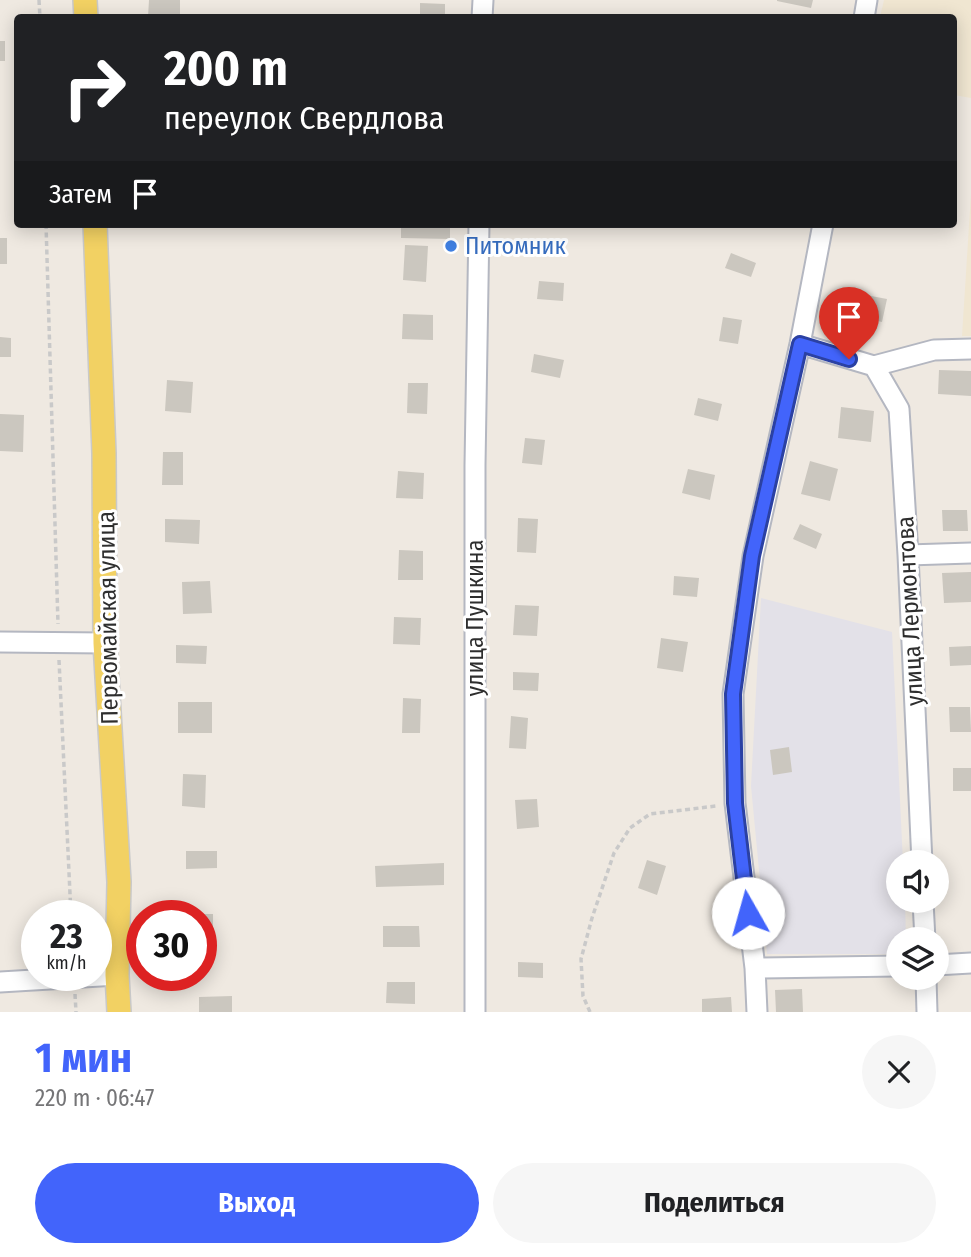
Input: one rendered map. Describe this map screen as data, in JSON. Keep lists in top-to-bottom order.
{
  "streets": {
    "main road": ["Первомайская улица"],
    "street": ["улица Лермонтова", "улица Пушкина"]
  },
  "places": ["Питомник"],
  "page": {
    "turn": ["200 m", "переулок Свердлова"],
    "then": "Затем",
    "speed": "23 km/h",
    "limit": "30",
    "heading": ["1 мин", "220 m · 06:47"],
    "buttons": ["Выход", "Поделиться"]
  }
}
